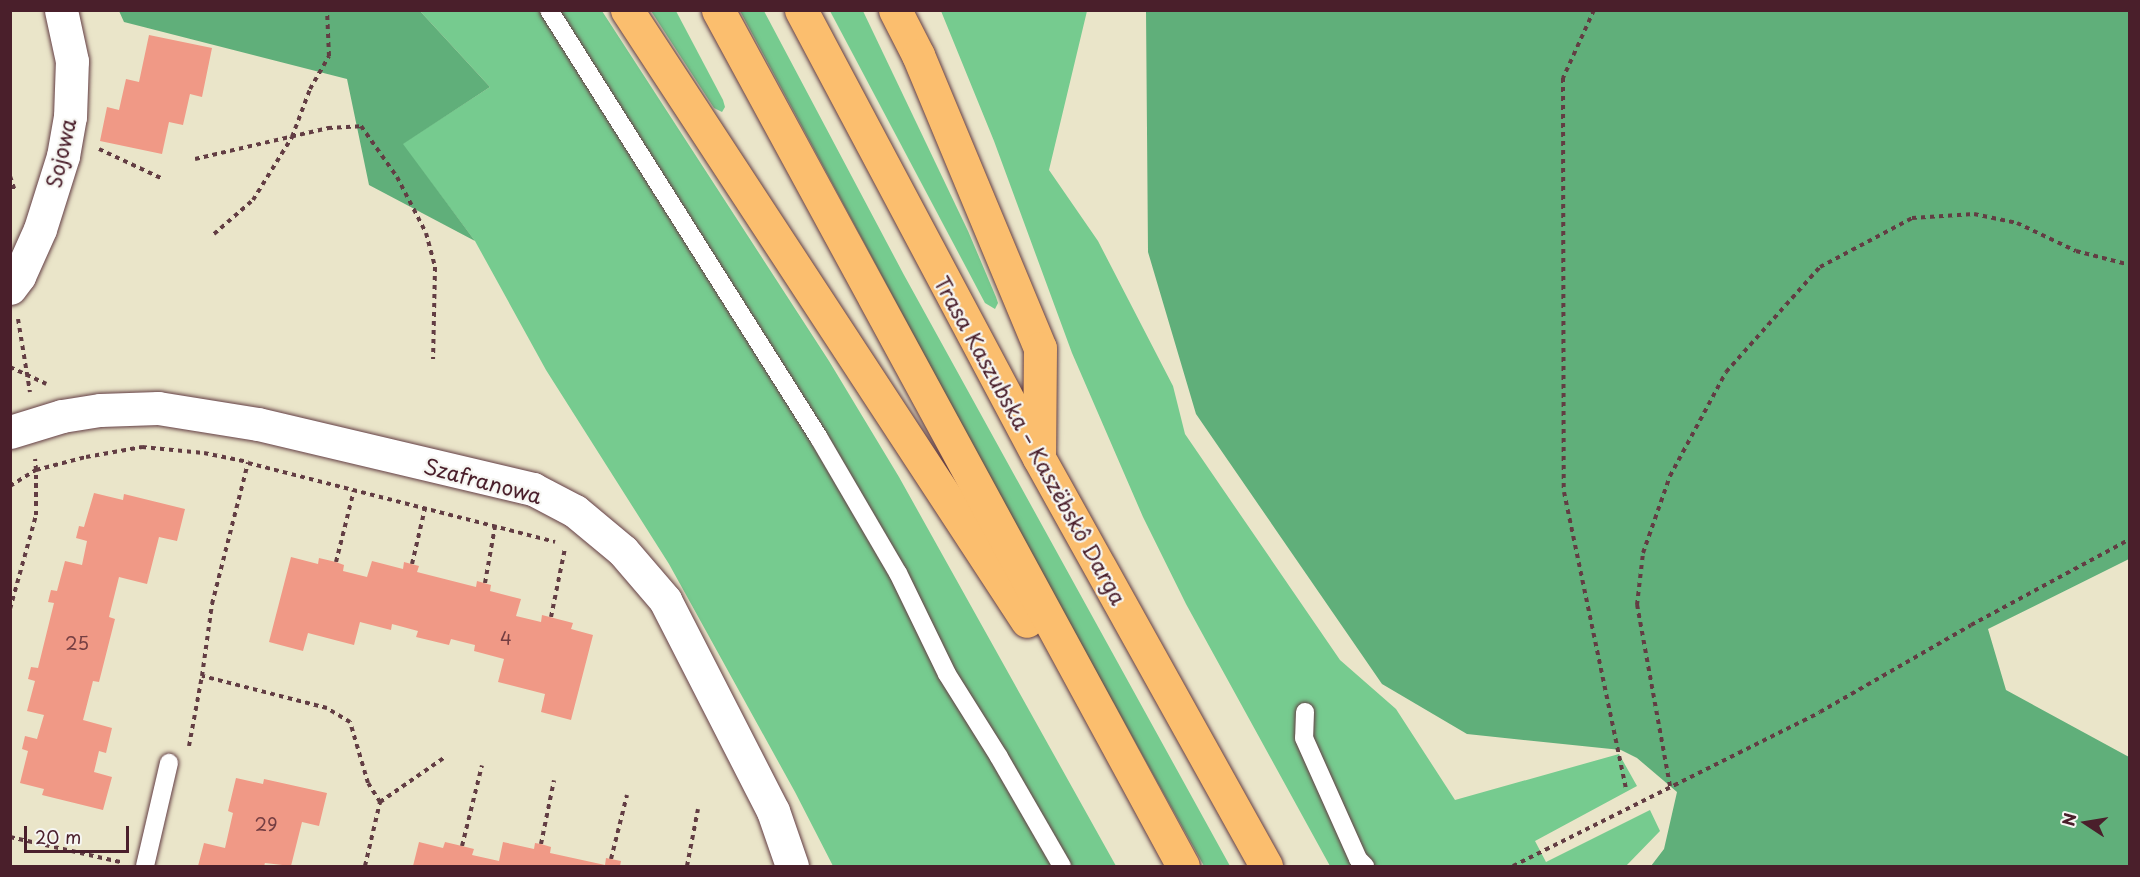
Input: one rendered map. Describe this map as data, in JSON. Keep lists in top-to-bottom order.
{
  "streets": {
    "highway": ["Trasa Kaszubska – Kaszëbskô Darga"],
    "street": ["Sojowa", "Szafranowa"]
  },
  "house_numbers": ["4", "25", "29"],
  "scale_bar": "20 m",
  "north": "left"
}
